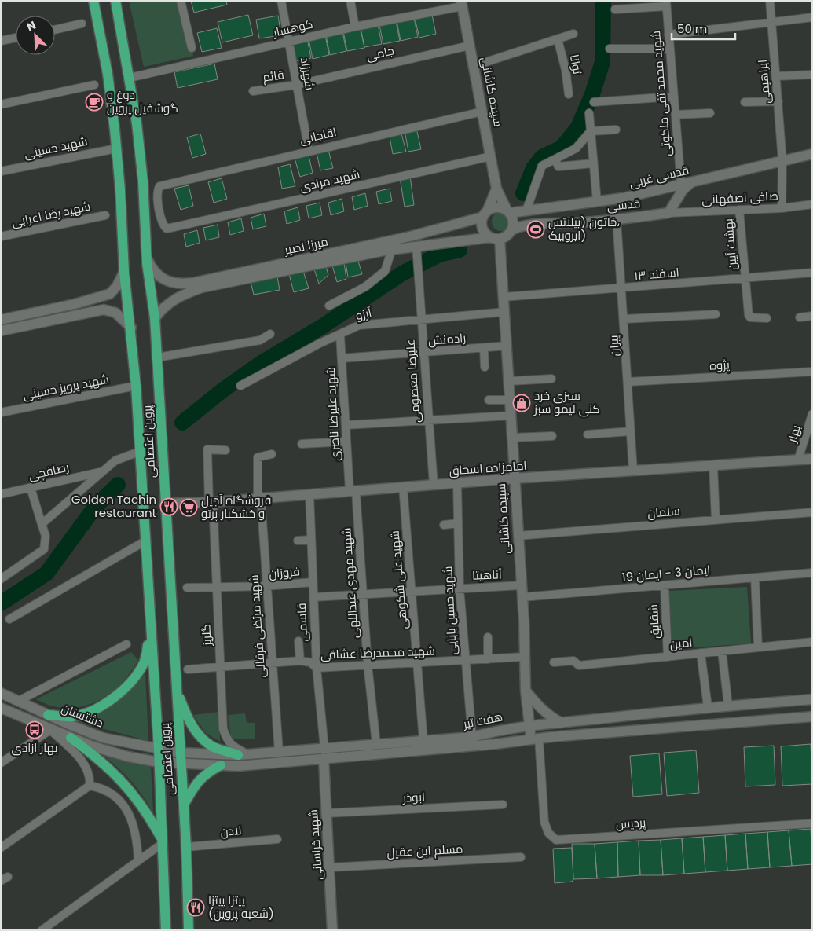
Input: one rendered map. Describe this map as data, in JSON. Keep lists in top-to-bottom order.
{
  "streets": {
    "main road": ["پروین اعتصامی"],
    "street": [
      "کوهسار",
      "جامی",
      "توانا",
      "شهرزاد",
      "قائم",
      "ابراهیمی",
      "سپیده کاشانی",
      "شهید محمد تقی ملکوتی",
      "اقاجانی",
      "شهید حسینی",
      "قدسی غربی",
      "شهید مرادی",
      "صافی اصفهانی",
      "قدسی",
      "شهید رضا اعرابی",
      "بهشت آیین",
      "میرزا نصیر",
      "اسفند ۱۳",
      "آرزو",
      "رادمنش",
      "پیران",
      "پژوه",
      "علیرضا معصومی",
      "شهید پرویز حسینی",
      "شهید علیرضا ناصری",
      "بهار",
      "امامزاده اسحاق",
      "رصافچی",
      "سلمان",
      "فروزان",
      "ایمان 3 - ایمان 19",
      "آناهیتا",
      "شهید علی شکوهی",
      "شهید مهدی عبداللهی",
      "شهید حسین بابایی",
      "شقایق",
      "قاسمی",
      "شهید مرتضی فرقانی",
      "گلریز",
      "امین",
      "شهید محمدرضا عشاقی",
      "دشتستان",
      "هفت تیر",
      "ابوذر",
      "پردیس",
      "لادن",
      "شهید خراسانی",
      "مسلم ابن عقیل"
    ]
  },
  "crossings": [
    ["کوهسار", "شهرزاد"],
    ["کوهسار", "سپیده کاشانی"],
    ["کوهسار", "پروین اعتصامی"],
    ["جامی", "شهرزاد"],
    ["جامی", "قائم"],
    ["جامی", "سپیده کاشانی"],
    ["شهرزاد", "قائم"],
    ["شهرزاد", "اقاجانی"],
    ["ابراهیمی", "قدسی غربی"],
    ["ابراهیمی", "صافی اصفهانی"],
    ["سپیده کاشانی", "اقاجانی"],
    ["سپیده کاشانی", "قدسی غربی"],
    ["سپیده کاشانی", "شهید مرادی"],
    ["سپیده کاشانی", "قدسی"],
    ["سپیده کاشانی", "میرزا نصیر"],
    ["سپیده کاشانی", "اسفند ۱۳"],
    ["سپیده کاشانی", "آرزو"],
    ["سپیده کاشانی", "رادمنش"],
    ["سپیده کاشانی", "امامزاده اسحاق"],
    ["سپیده کاشانی", "سلمان"],
    ["سپیده کاشانی", "ایمان 3 - ایمان 19"],
    ["سپیده کاشانی", "آناهیتا"],
    ["سپیده کاشانی", "شهید محمدرضا عشاقی"],
    ["سپیده کاشانی", "هفت تیر"],
    ["سپیده کاشانی", "پردیس"],
    ["شهید محمد تقی ملکوتی", "قدسی غربی"],
    ["اقاجانی", "شهید مرادی"],
    ["شهید حسینی", "پروین اعتصامی"],
    ["قدسی غربی", "قدسی"],
    ["قدسی غربی", "میرزا نصیر"],
    ["صافی اصفهانی", "قدسی"],
    ["صافی اصفهانی", "بهشت آیین"],
    ["قدسی", "میرزا نصیر"],
    ["قدسی", "پیران"],
    ["بهشت آیین", "اسفند ۱۳"],
    ["میرزا نصیر", "علیرضا معصومی"],
    ["میرزا نصیر", "پروین اعتصامی"],
    ["اسفند ۱۳", "پیران"],
    ["آرزو", "علیرضا معصومی"],
    ["آرزو", "شهید علیرضا ناصری"],
    ["رادمنش", "علیرضا معصومی"],
    ["رادمنش", "شهید علیرضا ناصری"],
    ["پیران", "پژوه"],
    ["پیران", "امامزاده اسحاق"],
    ["علیرضا معصومی", "امامزاده اسحاق"],
    ["شهید پرویز حسینی", "پروین اعتصامی"],
    ["شهید علیرضا ناصری", "امامزاده اسحاق"],
    ["شهید علیرضا ناصری", "شهید مهدی عبداللهی"],
    ["بهار", "امامزاده اسحاق"],
    ["پروین اعتصامی", "امامزاده اسحاق"],
    ["پروین اعتصامی", "دشتستان"],
    ["پروین اعتصامی", "هفت تیر"],
    ["پروین اعتصامی", "لادن"],
    ["امامزاده اسحاق", "شهید علی شکوهی"],
    ["امامزاده اسحاق", "شهید مهدی عبداللهی"],
    ["امامزاده اسحاق", "شهید حسین بابایی"],
    ["امامزاده اسحاق", "قاسمی"],
    ["امامزاده اسحاق", "شهید مرتضی فرقانی"],
    ["امامزاده اسحاق", "گلریز"],
    ["فروزان", "قاسمی"],
    ["فروزان", "شهید مرتضی فرقانی"],
    ["فروزان", "گلریز"],
    ["ایمان 3 - ایمان 19", "شقایق"],
    ["آناهیتا", "شهید علی شکوهی"],
    ["آناهیتا", "شهید مهدی عبداللهی"],
    ["آناهیتا", "شهید حسین بابایی"],
    ["آناهیتا", "قاسمی"],
    ["شهید علی شکوهی", "شهید محمدرضا عشاقی"],
    ["شهید علی شکوهی", "هفت تیر"],
    ["شهید مهدی عبداللهی", "شهید محمدرضا عشاقی"],
    ["شهید مهدی عبداللهی", "هفت تیر"],
    ["شهید حسین بابایی", "شهید محمدرضا عشاقی"],
    ["شهید حسین بابایی", "هفت تیر"],
    ["شقایق", "امین"],
    ["قاسمی", "شهید محمدرضا عشاقی"],
    ["قاسمی", "هفت تیر"],
    ["قاسمی", "شهید خراسانی"],
    ["شهید مرتضی فرقانی", "شهید محمدرضا عشاقی"],
    ["شهید مرتضی فرقانی", "هفت تیر"],
    ["گلریز", "شهید محمدرضا عشاقی"],
    ["گلریز", "هفت تیر"],
    ["دشتستان", "هفت تیر"],
    ["هفت تیر", "پردیس"],
    ["هفت تیر", "شهید خراسانی"],
    ["ابوذر", "شهید خراسانی"],
    ["شهید خراسانی", "مسلم ابن عقیل"]
  ],
  "places": {
    "cafe": ["دوغ و گوشفیل پروین"],
    "sports": ["خاتون (پیلاتس، ایروبیک)"],
    "shop": ["سبزی خرد کنی لیمو سبز"],
    "restaurant": ["Golden Tachin restaurant", "پیتزا پیتزا (شعبه پروین)"],
    "supermarket": ["فروشگاه آجیل و خشکبار پرتو"],
    "bus stop": ["بهار آزادی"]
  },
  "scale_bar": "50 m",
  "north": "top left"
}
